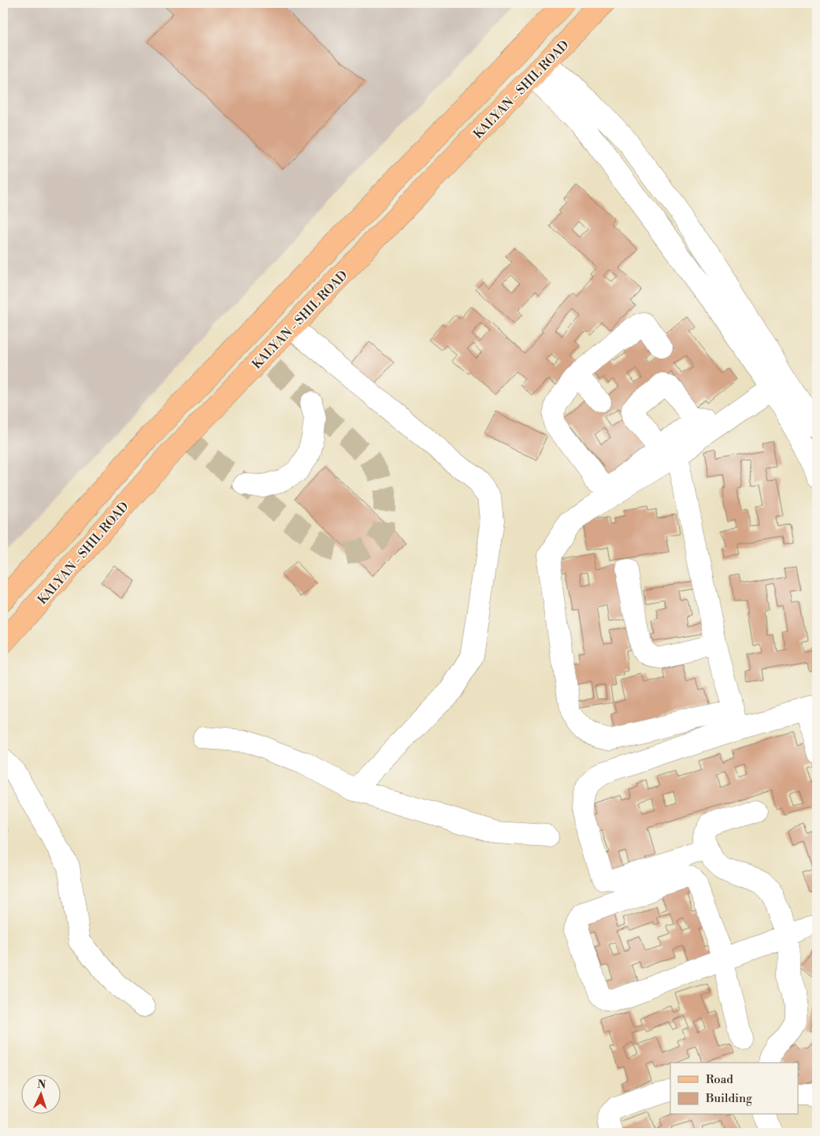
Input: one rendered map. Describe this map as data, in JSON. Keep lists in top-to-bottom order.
{
  "streets": {
    "main road": ["KALYAN - SHIL ROAD"]
  },
  "legend": ["Road", "Building"],
  "north": "top"
}
